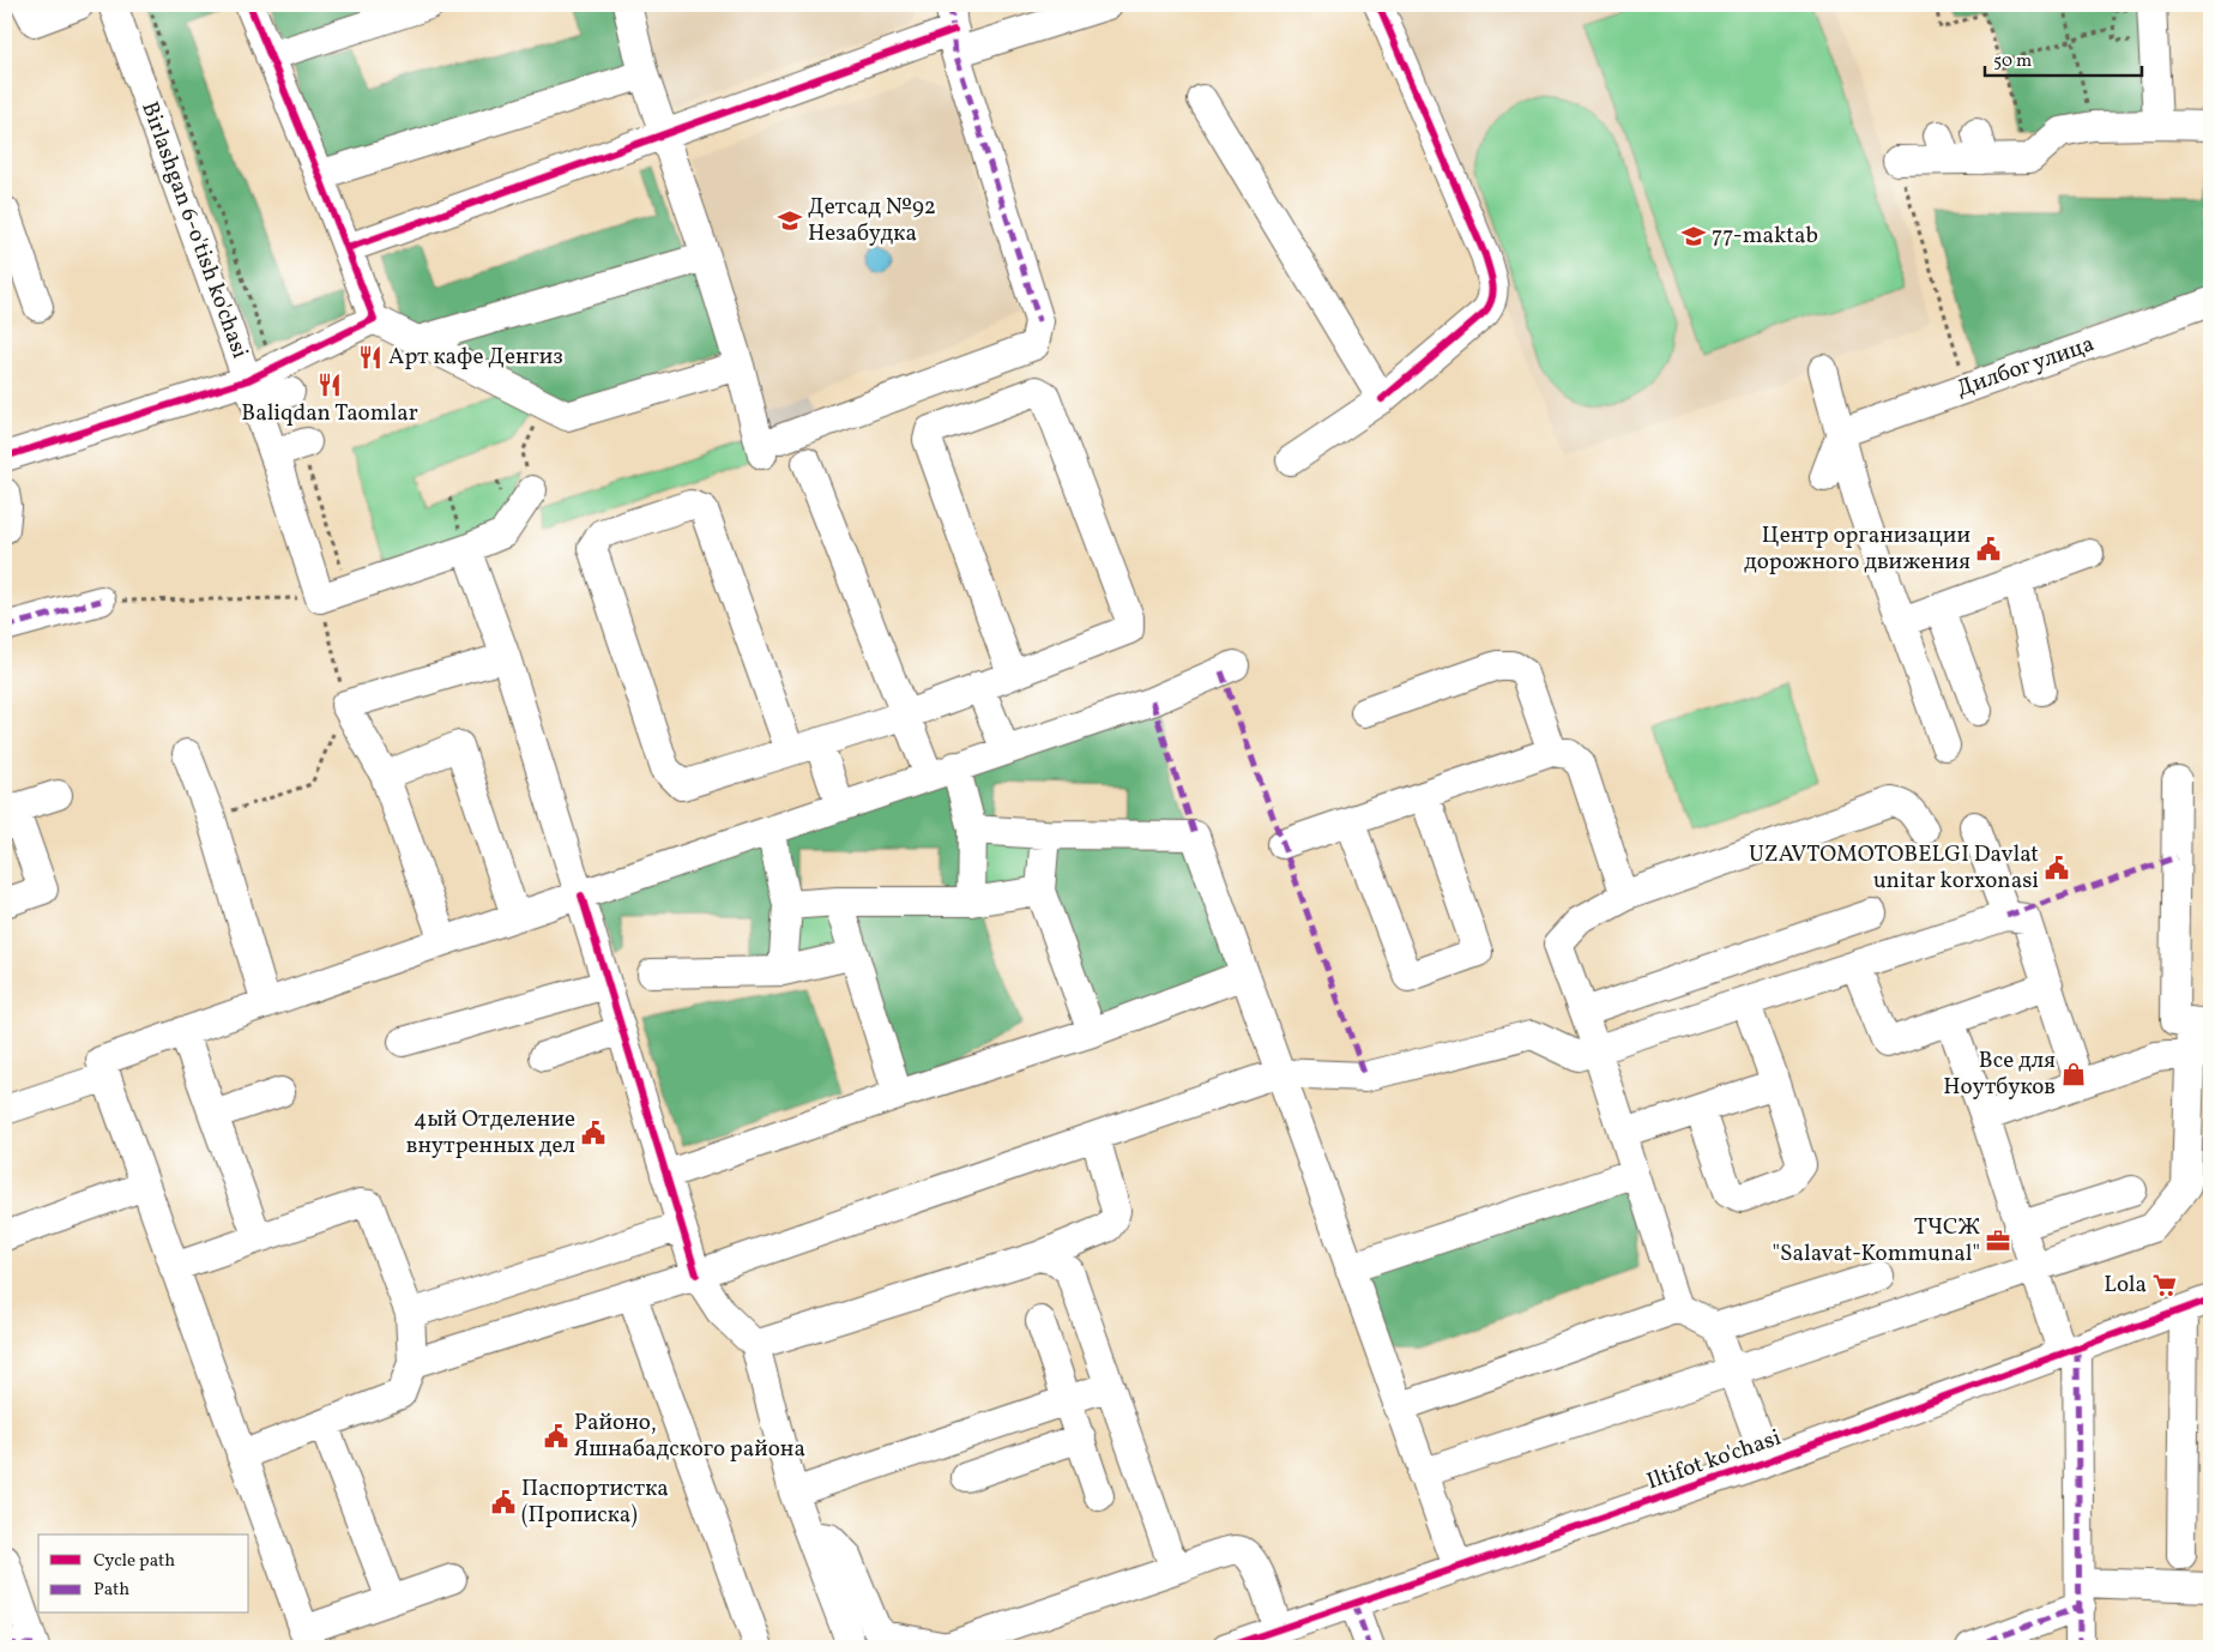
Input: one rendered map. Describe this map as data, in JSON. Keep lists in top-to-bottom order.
{
  "streets": {
    "street": ["Birlashgan 6-o'tish ko'chasi", "Дилбог улица", "Iltifot ko'chasi"]
  },
  "places": {
    "school or university": ["Детсад №92 Незабудка", "77-maktab"],
    "restaurant": ["Арт кафе Денгиз", "Baliqdan Taomlar"],
    "public building": [
      "Центр организации дорожного движения",
      "UZAVTOMOTOBELGI Davlat unitar korxonasi",
      "4ый Отделение внутренных дел",
      "Районо, Яшнабадского района",
      "Паспортистка (Прописка)"
    ],
    "shop": ["Все для Ноутбуков"],
    "office": ["ТЧСЖ \"Salavat-Kommunal\""],
    "supermarket": ["Lola"]
  },
  "legend": ["Cycle path", "Path"],
  "scale_bar": "50 m"
}
